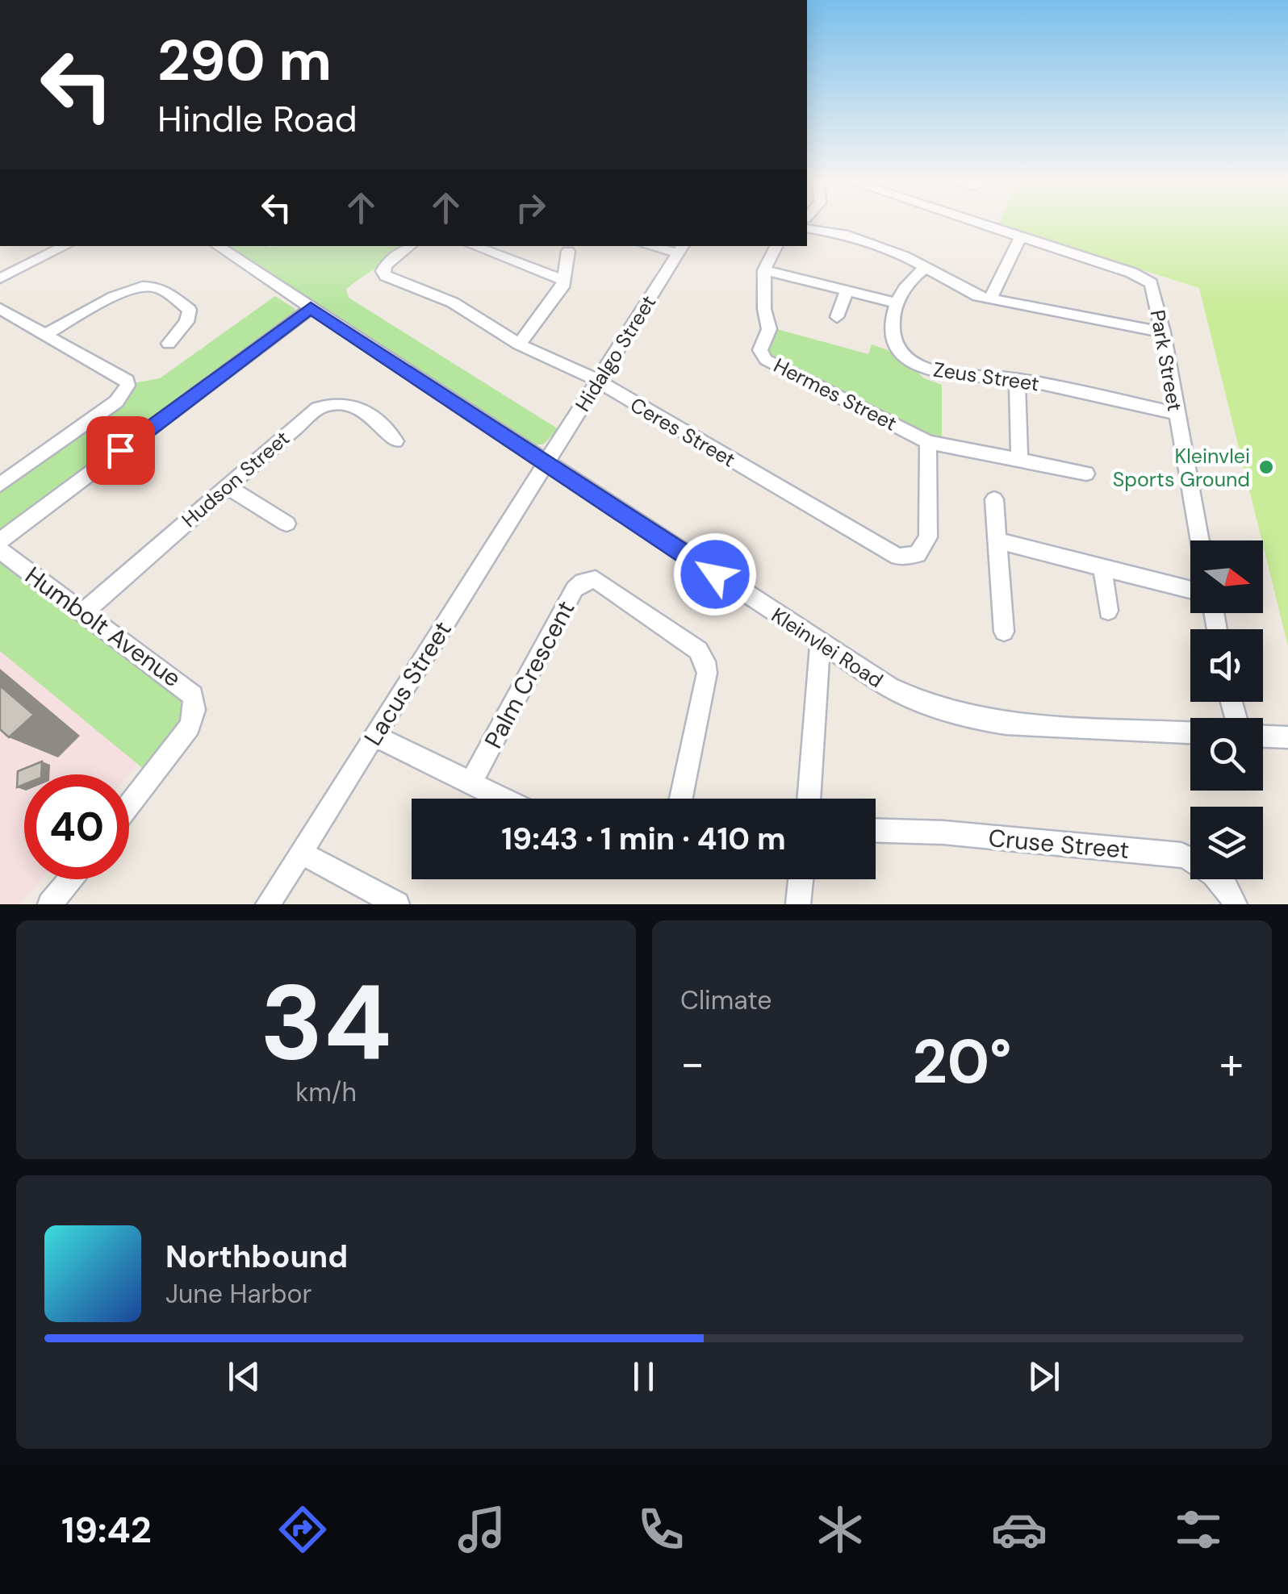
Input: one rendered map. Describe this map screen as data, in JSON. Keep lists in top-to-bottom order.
{
  "streets": {
    "street": [
      "Hidalgo Street",
      "Park Street",
      "Zeus Street",
      "Hermes Street",
      "Ceres Street",
      "Hudson Street",
      "Humbolt Avenue",
      "Kleinvlei Road",
      "Palm Crescent",
      "Lacus Street",
      "Cruse Street"
    ]
  },
  "crossings": [
    ["Hidalgo Street", "Ceres Street"],
    ["Hidalgo Street", "Kleinvlei Road"],
    ["Hidalgo Street", "Lacus Street"],
    ["Park Street", "Zeus Street"],
    ["Hermes Street", "Ceres Street"],
    ["Hudson Street", "Humbolt Avenue"],
    ["Kleinvlei Road", "Lacus Street"]
  ],
  "places": ["Kleinvlei Sports Ground"],
  "north": "right",
  "page": {
    "turn": ["290 m", "Hindle Road"],
    "limit": "40",
    "trip": "19:43 · 1 min · 410 m",
    "tile": [
      ["34", "km/h"],
      "Climate"
    ],
    "heat": ["−", "20°", "+"],
    "song": ["Northbound", "June Harbor"],
    "tabs": "19:42"
  }
}
